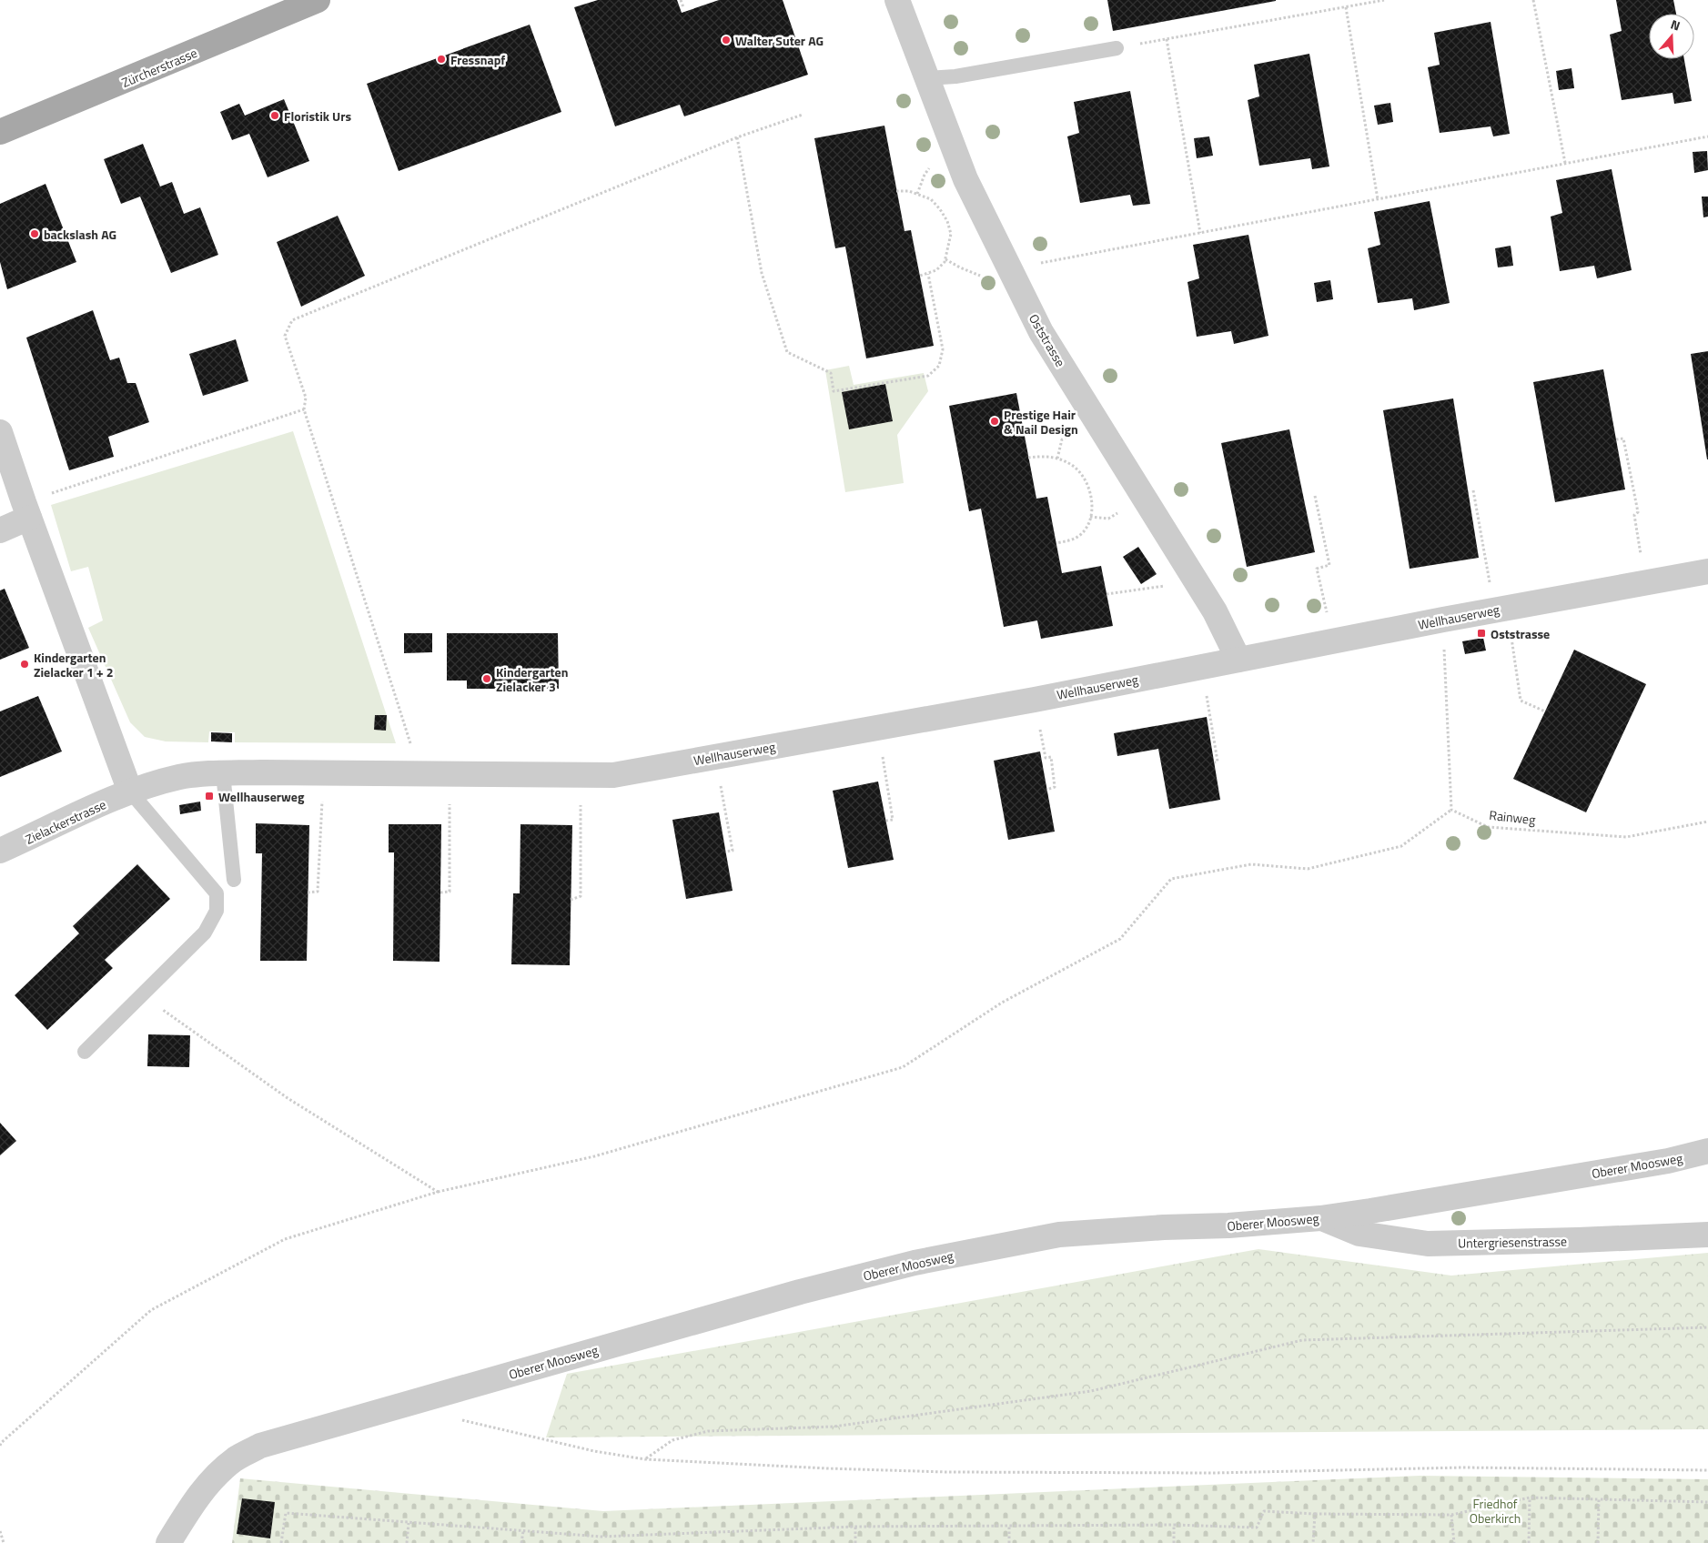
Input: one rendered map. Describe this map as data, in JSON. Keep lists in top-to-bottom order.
{
  "streets": {
    "main road": ["Zürcherstrasse"],
    "street": [
      "Oststrasse",
      "Wellhauserweg",
      "Zielackerstrasse",
      "Oberer Moosweg",
      "Untergriesenstrasse"
    ],
    "path": ["Rainweg"]
  },
  "crossings": [
    ["Oststrasse", "Wellhauserweg"],
    ["Wellhauserweg", "Zielackerstrasse"],
    ["Oberer Moosweg", "Untergriesenstrasse"]
  ],
  "parks": ["Friedhof Oberkirch"],
  "places": {
    "other": [
      "Walter Suter AG",
      "Fressnapf",
      "Floristik Urs",
      "backslash AG",
      "Prestige Hair & Nail Design",
      "Kindergarten Zielacker 1 + 2",
      "Kindergarten Zielacker 3"
    ],
    "transit": ["Oststrasse", "Wellhauserweg"]
  },
  "north": "top"
}
